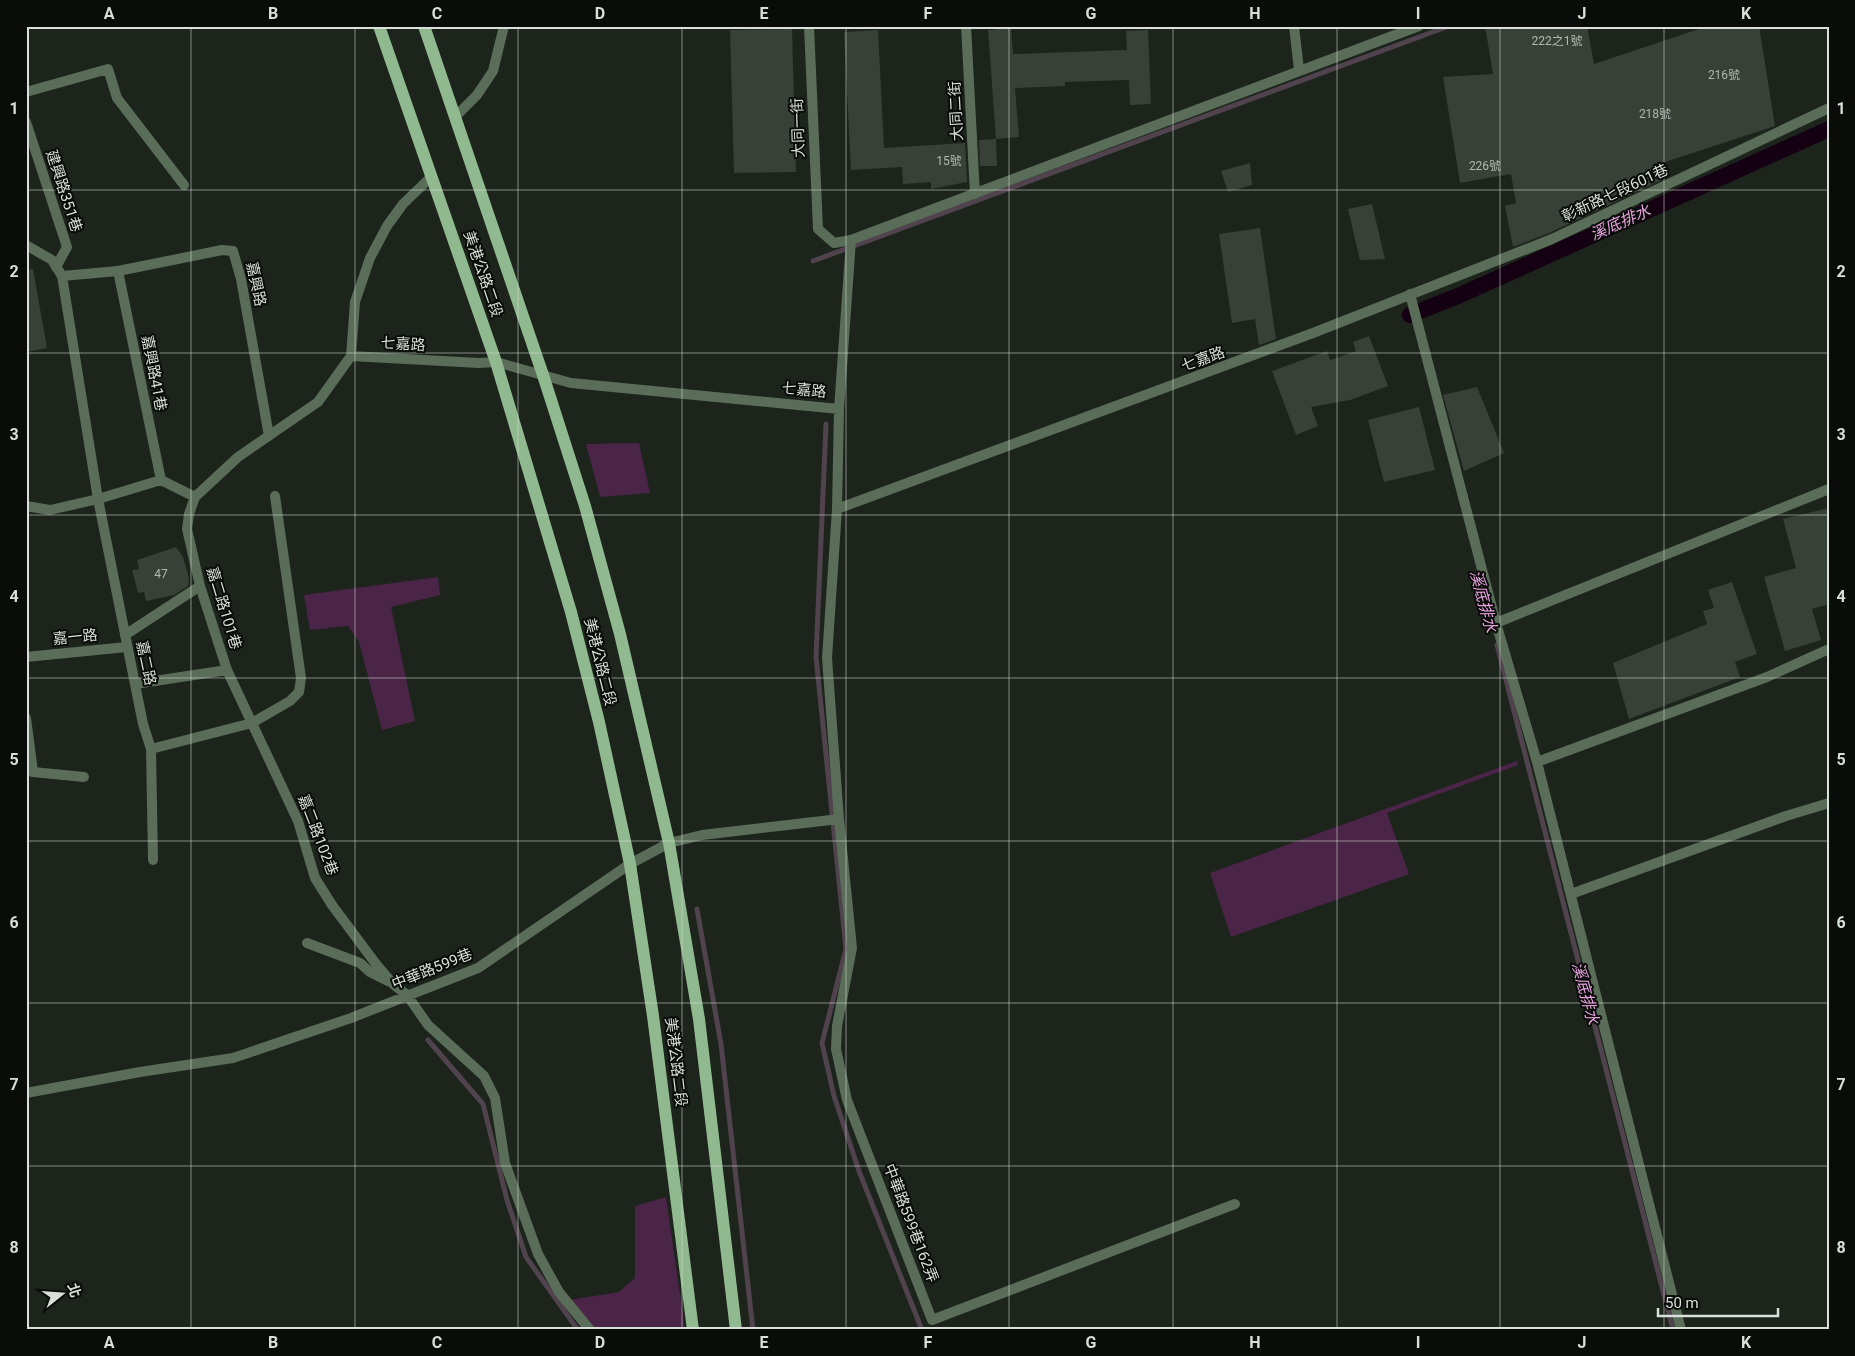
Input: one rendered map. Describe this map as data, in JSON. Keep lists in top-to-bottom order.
{
  "streets": {
    "main road": ["美港公路二段"],
    "street": [
      "大同二街",
      "大同一街",
      "建興路351巷",
      "彰新路七段601巷",
      "嘉興路",
      "七嘉路",
      "嘉興路41巷",
      "嘉二路101巷",
      "嘉一路",
      "嘉二路",
      "嘉二路102巷",
      "中華路599巷",
      "中華路599巷162弄"
    ]
  },
  "crossings": [
    ["建興路351巷", "嘉二路"],
    ["彰新路七段601巷", "七嘉路"],
    ["美港公路二段", "七嘉路"],
    ["美港公路二段", "中華路599巷"],
    ["嘉興路", "嘉興路41巷"],
    ["嘉興路", "嘉二路"],
    ["嘉二路101巷", "嘉二路102巷"],
    ["嘉一路", "嘉二路"],
    ["嘉二路102巷", "中華路599巷"],
    ["中華路599巷", "中華路599巷162弄"]
  ],
  "water": ["溪底排水"],
  "house_numbers": [
    "222之1號",
    "216號",
    "218號",
    "15號",
    "226號",
    "47"
  ],
  "scale_bar": "50 m",
  "north": "right",
  "grid": {
    "columns": [
      "A",
      "B",
      "C",
      "D",
      "E",
      "F",
      "G",
      "H",
      "I",
      "J",
      "K"
    ],
    "rows": [
      "1",
      "2",
      "3",
      "4",
      "5",
      "6",
      "7",
      "8"
    ]
  }
}
